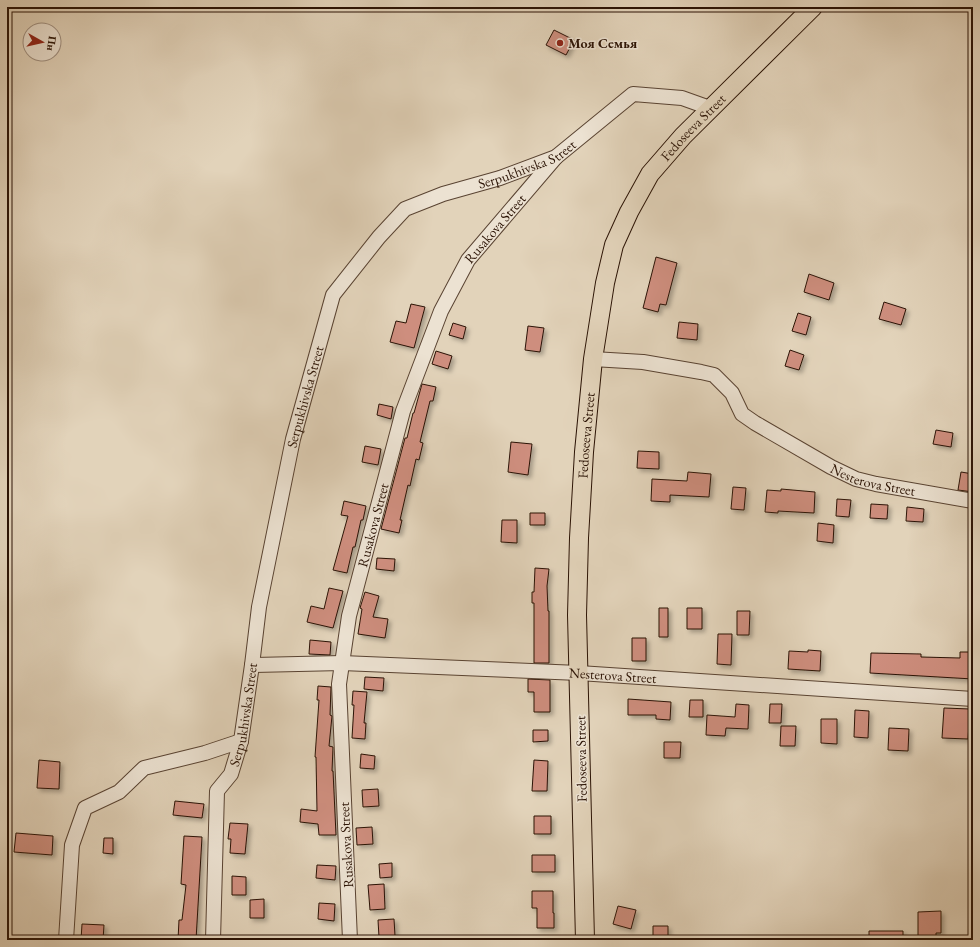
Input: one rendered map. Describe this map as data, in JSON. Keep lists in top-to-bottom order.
{
  "streets": {
    "main road": ["Fedoseeva Street"],
    "street": ["Serpukhivska Street", "Rusakova Street", "Nesterova Street"]
  },
  "crossings": [
    ["Fedoseeva Street", "Serpukhivska Street"],
    ["Fedoseeva Street", "Nesterova Street"],
    ["Serpukhivska Street", "Rusakova Street"],
    ["Serpukhivska Street", "Nesterova Street"],
    ["Rusakova Street", "Nesterova Street"]
  ],
  "places": ["Моя Семья"],
  "north": "right"
}
